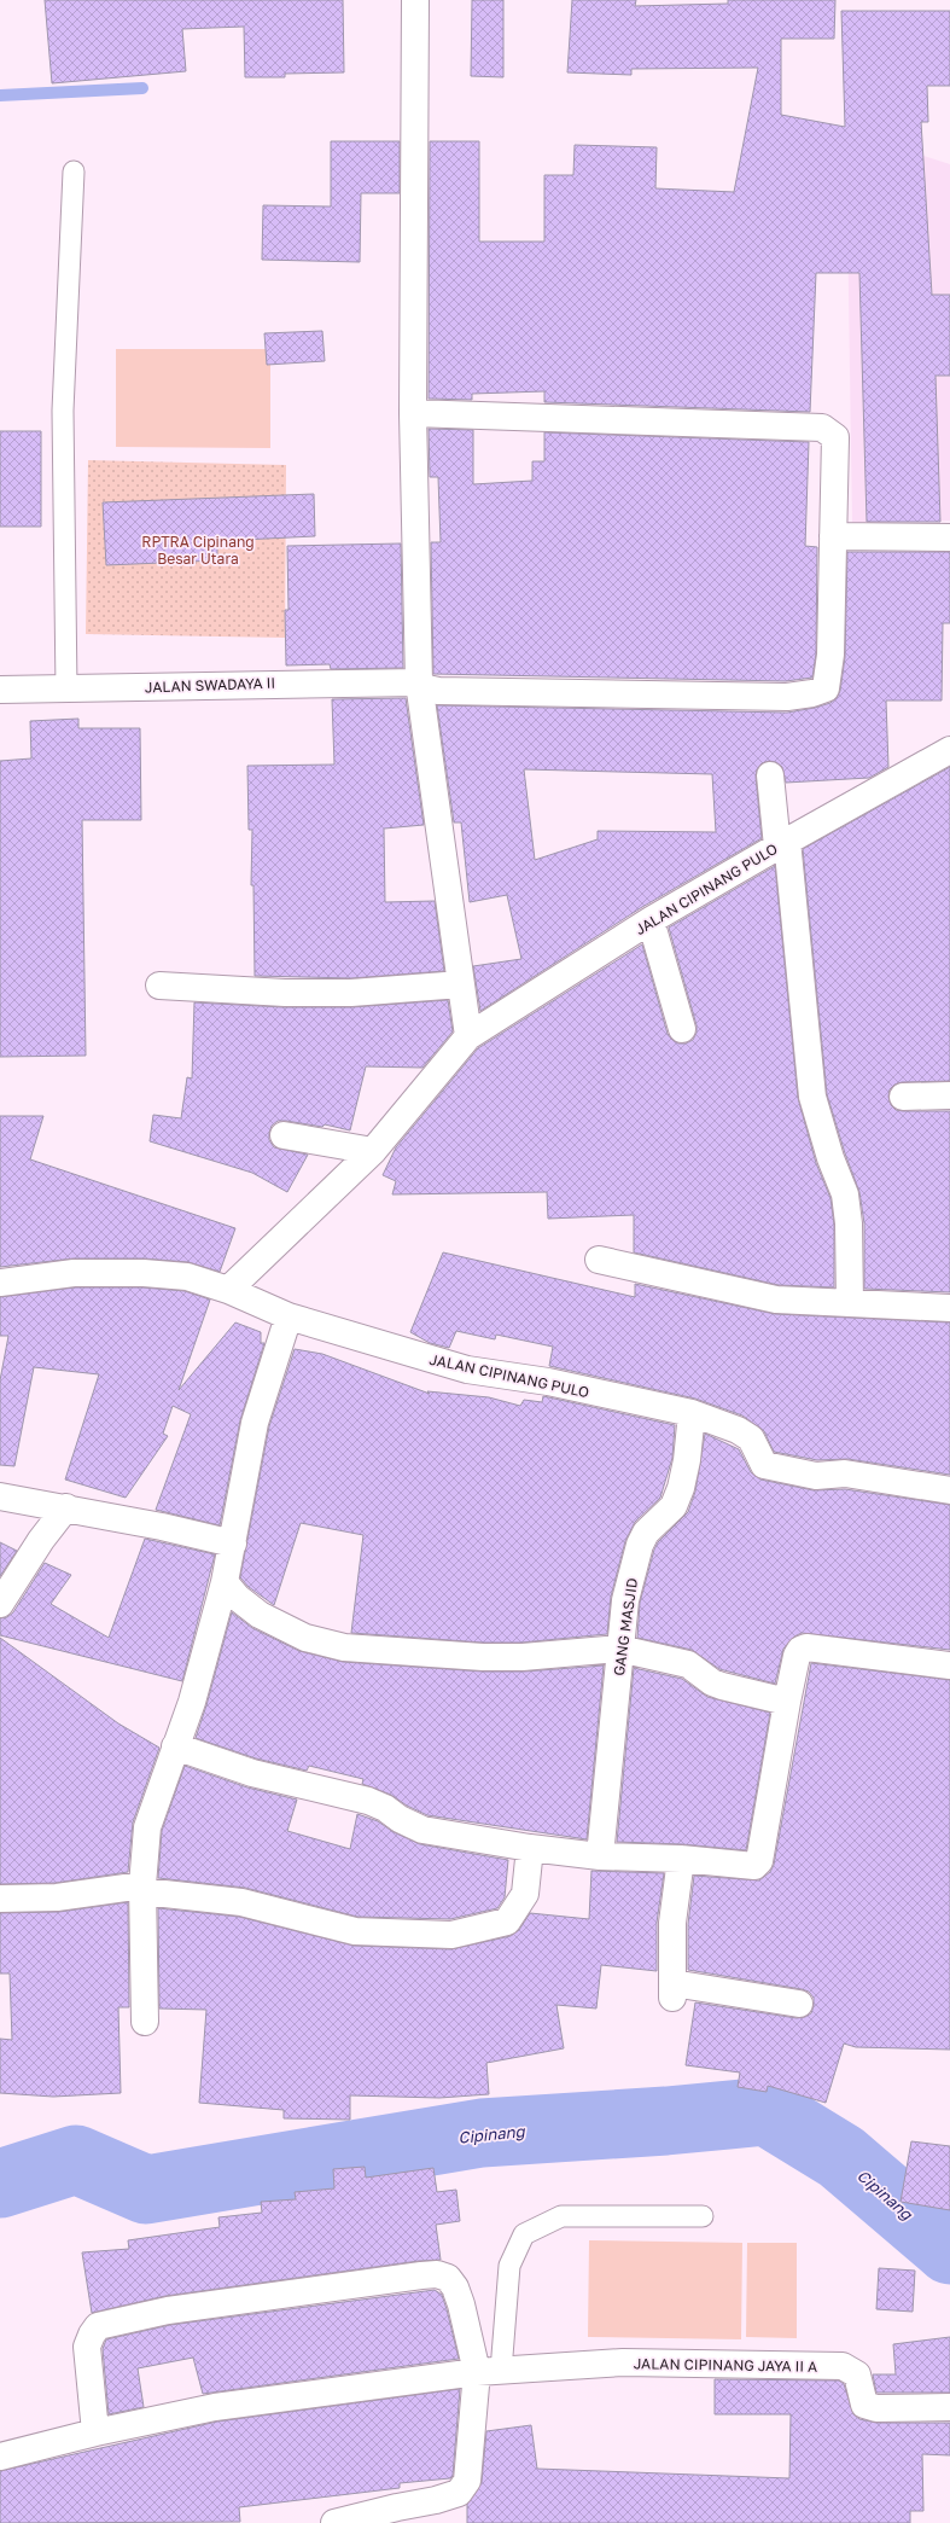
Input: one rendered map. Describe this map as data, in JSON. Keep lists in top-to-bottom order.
{
  "streets": {
    "street": [
      "JALAN SWADAYA II",
      "JALAN CIPINANG PULO",
      "GANG MASJID",
      "JALAN CIPINANG JAYA II A"
    ]
  },
  "crossings": [
    ["JALAN CIPINANG PULO", "GANG MASJID"]
  ],
  "water": ["Cipinang"],
  "parks": ["RPTRA Cipinang Besar Utara"]
}
